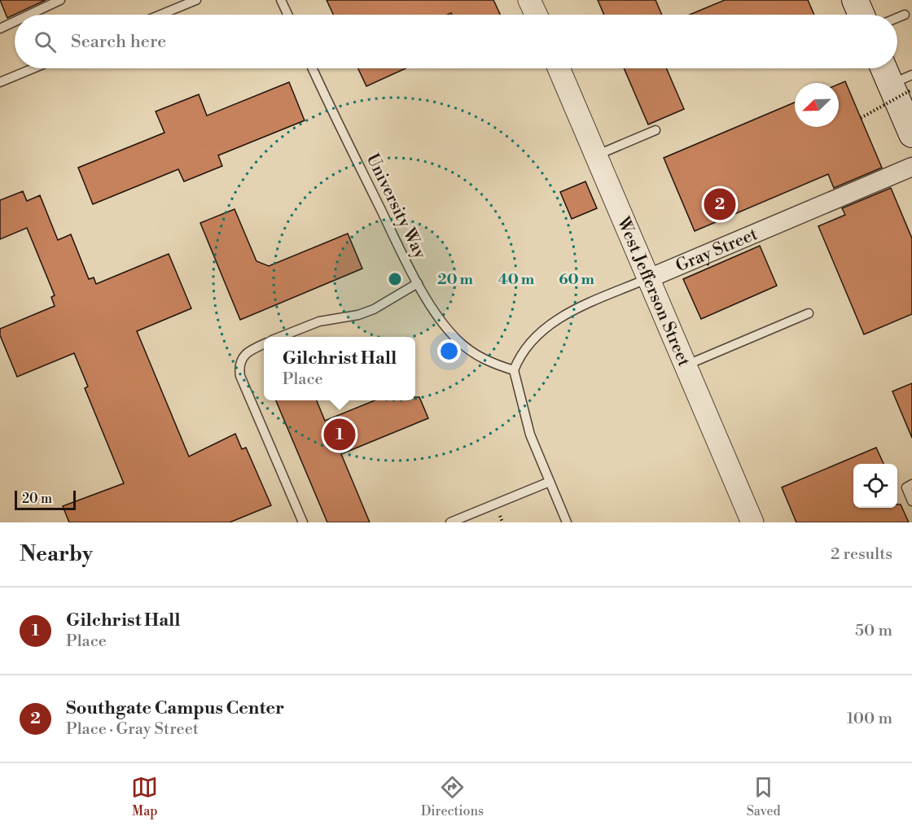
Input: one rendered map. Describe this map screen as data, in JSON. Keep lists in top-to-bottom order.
{
  "streets": {
    "street": ["Gray Street", "West Jefferson Street"],
    "lane": ["University Way"]
  },
  "crossings": [
    ["University Way", "Gray Street"],
    ["Gray Street", "West Jefferson Street"]
  ],
  "scale_bar": "20 m",
  "north": "bottom left",
  "page": {
    "search": "Search here",
    "pins": ["2", "1"],
    "popup": ["Gilchrist Hall", "Place"],
    "scale": "20 m",
    "heading": ["Nearby", "2 results"],
    "list": [
      {
        "mark": "1",
        "name": "Gilchrist Hall",
        "note": "Place",
        "value": "50 m"
      },
      {
        "mark": "2",
        "name": "Southgate Campus Center",
        "note": "Place · Gray Street",
        "value": "100 m"
      }
    ],
    "nav": ["Map", "Directions", "Saved"]
  },
  "rings": ["20 m", "40 m", "60 m"]
}
